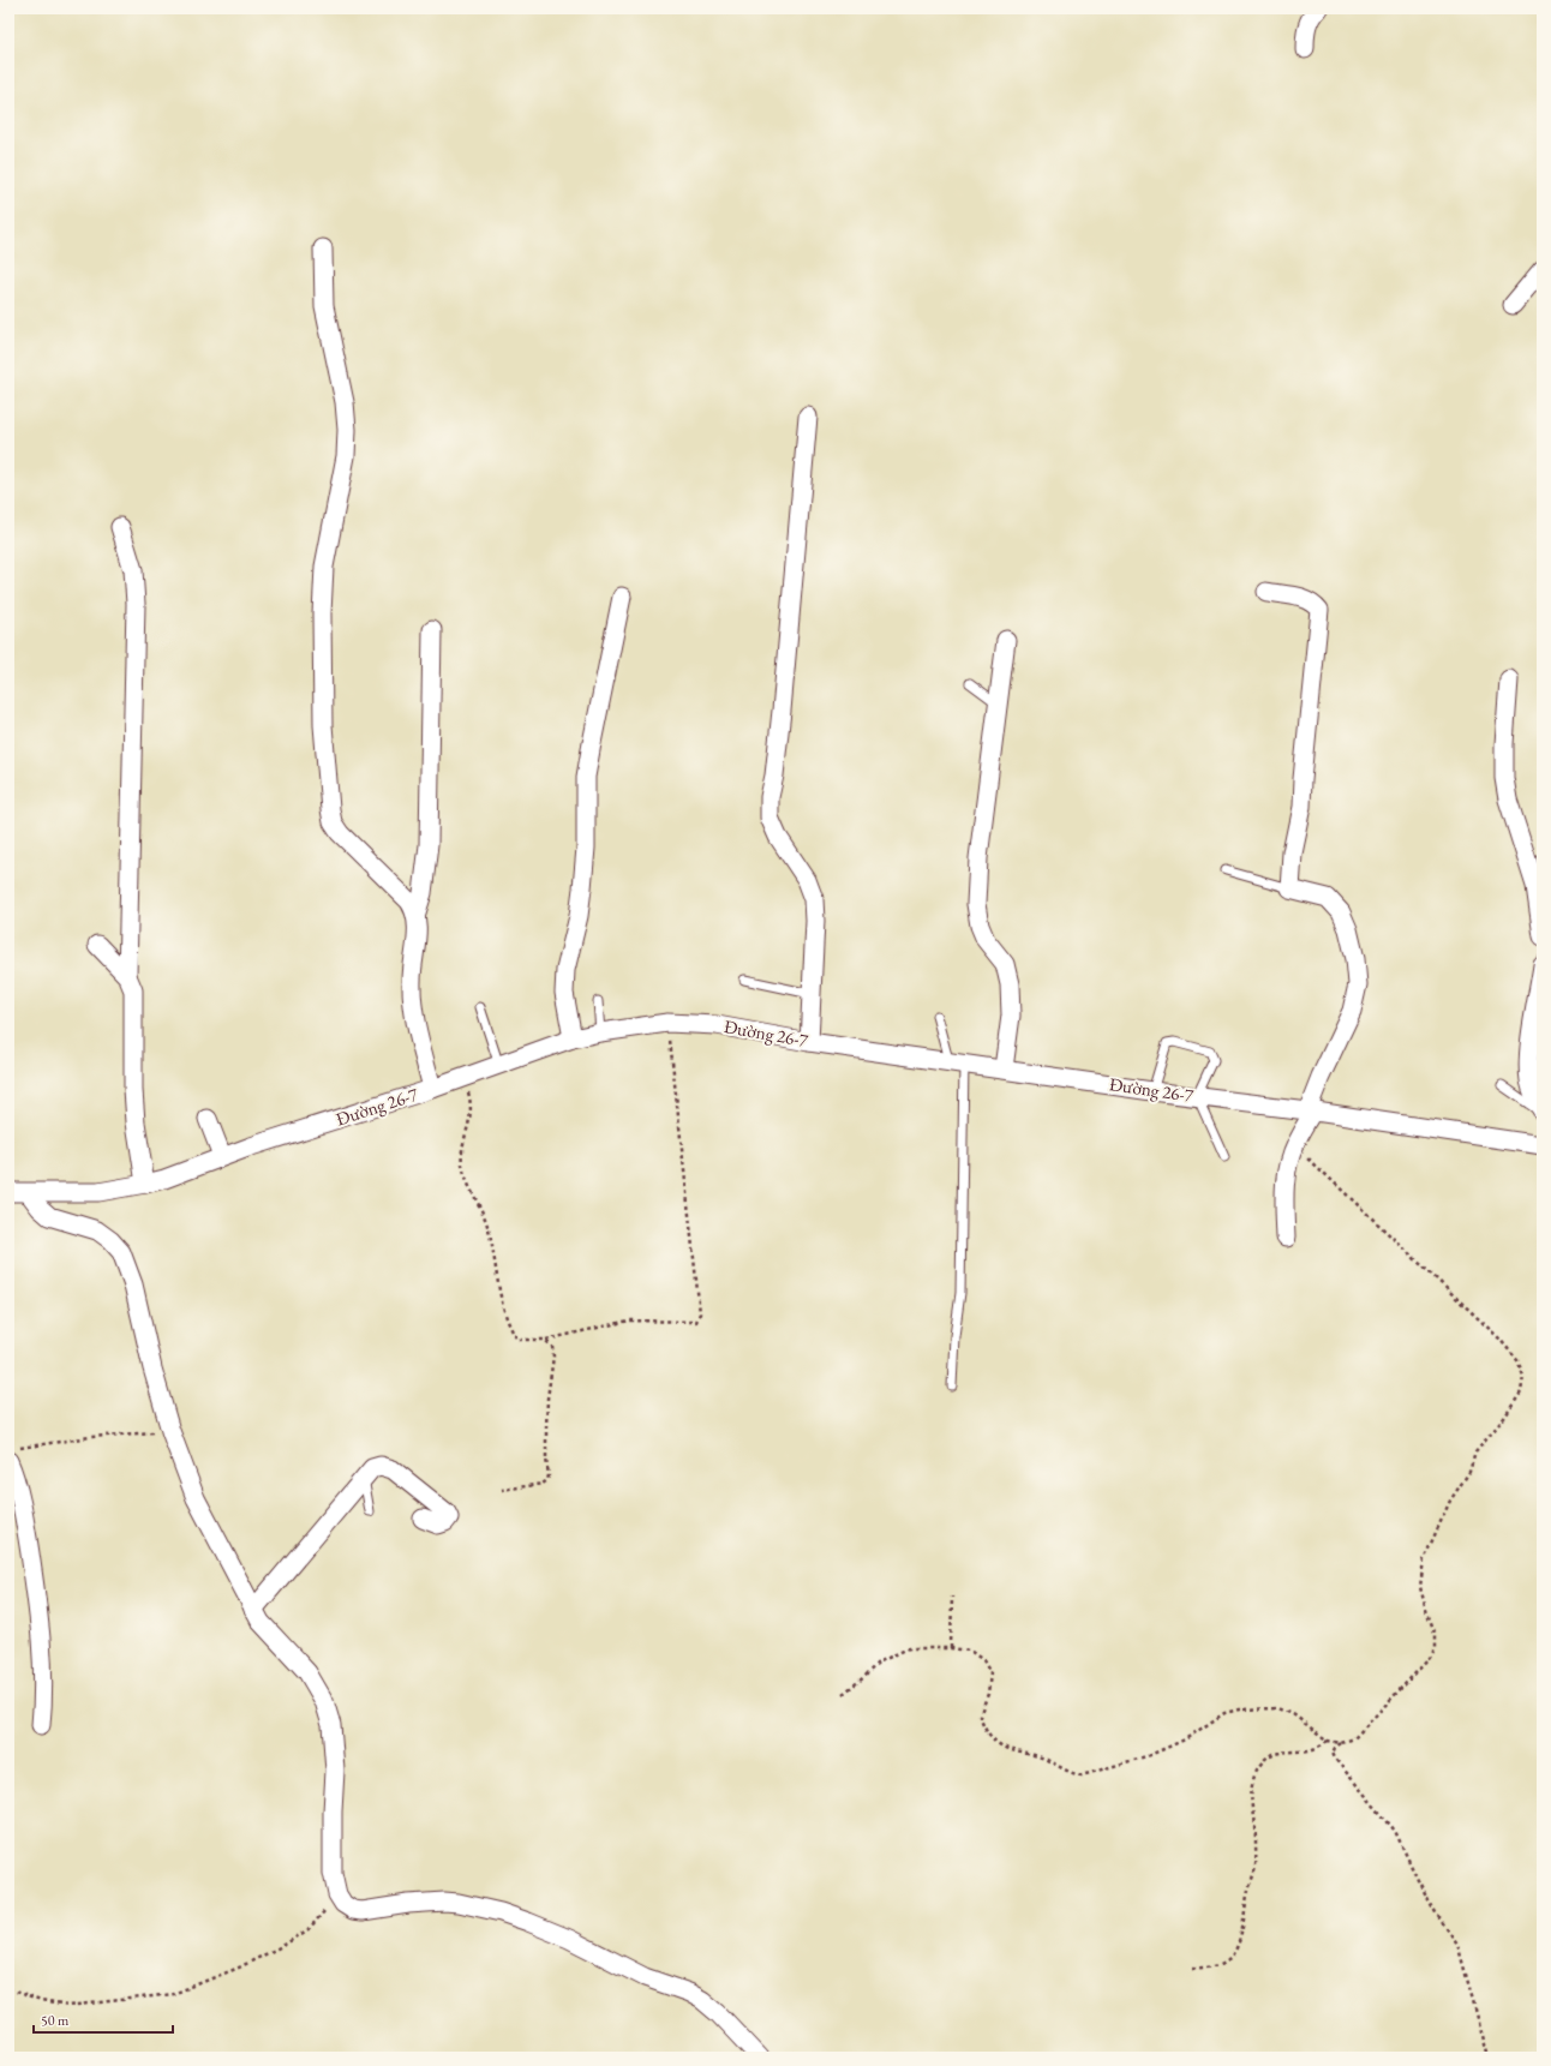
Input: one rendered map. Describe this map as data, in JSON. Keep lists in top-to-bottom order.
{
  "streets": {
    "street": ["Đường 26-7"]
  },
  "scale_bar": "50 m"
}
